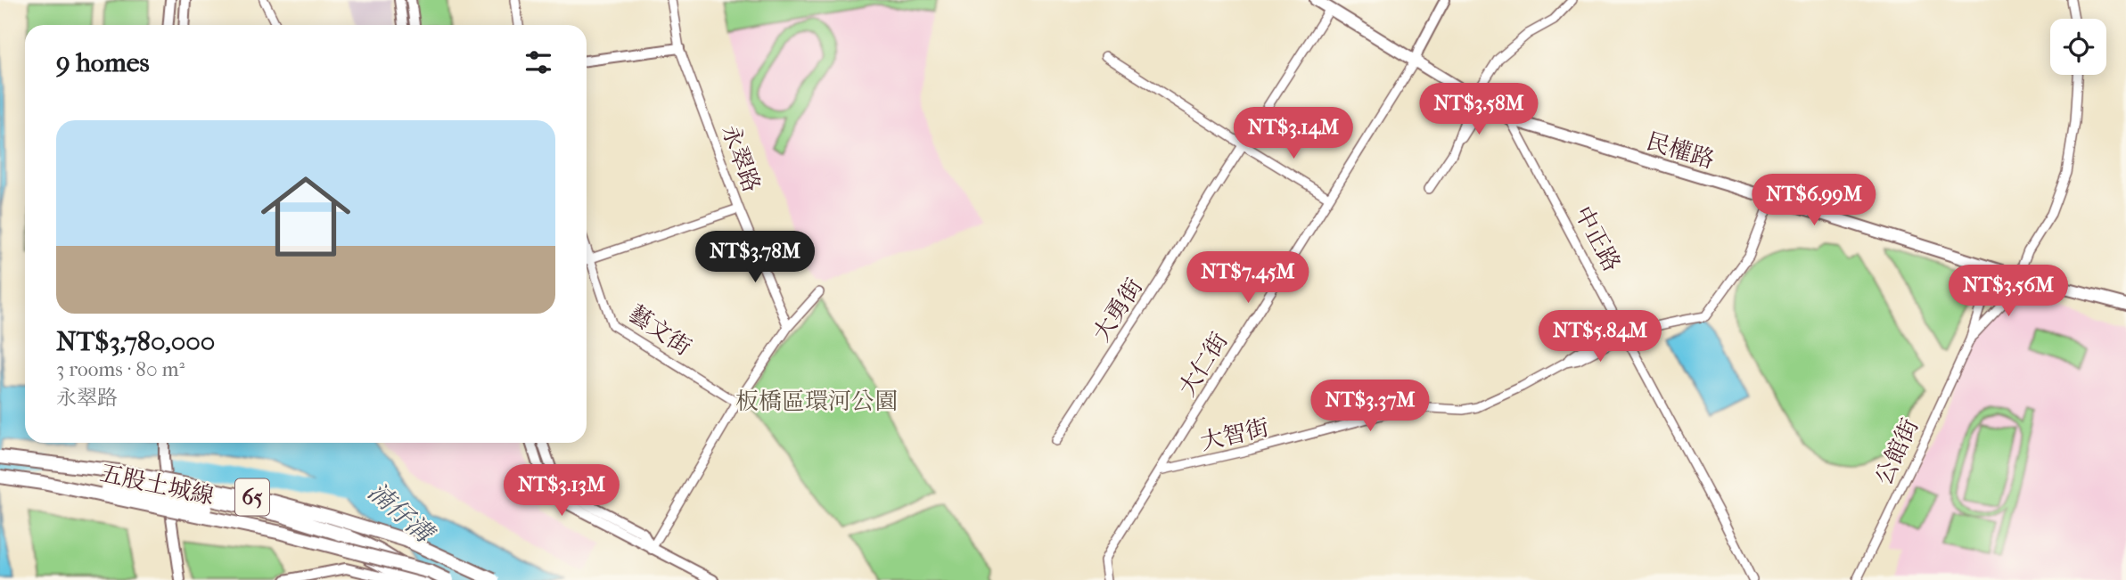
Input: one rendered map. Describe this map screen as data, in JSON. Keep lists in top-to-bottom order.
{
  "streets": {
    "highway": ["五股土城線", "65"],
    "main road": ["民權路", "中正路"],
    "street": [
      "永翠路",
      "大勇街",
      "藝文街",
      "大仁街",
      "大智街",
      "公館街"
    ]
  },
  "crossings": [
    ["民權路", "中正路"],
    ["民權路", "大智街"],
    ["中正路", "大勇街"],
    ["中正路", "大仁街"],
    ["中正路", "大智街"],
    ["大仁街", "大智街"]
  ],
  "water": ["湳仔溝"],
  "parks": ["板橋區環河公園"],
  "page": {
    "heading": "9 homes",
    "price": [
      "NT$3.58M",
      "NT$3.14M",
      "NT$6.99M",
      "NT$3.78M",
      "NT$7.45M",
      "NT$3.56M",
      "NT$5.84M",
      "NT$3.37M",
      "NT$3.13M"
    ],
    "list": [
      {
        "name": "NT$3,780,000",
        "note": "3 rooms · 80 m² · 永翠路"
      }
    ]
  }
}
